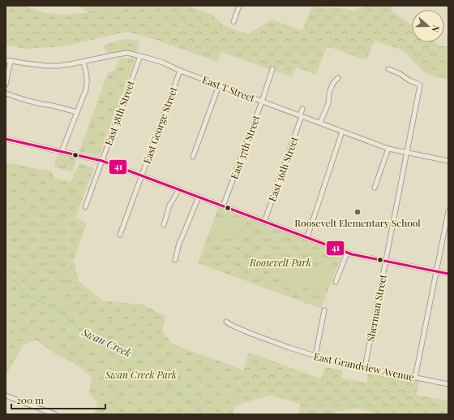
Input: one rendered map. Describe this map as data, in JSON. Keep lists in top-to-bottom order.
{
  "streets": {
    "street": [
      "East T Street",
      "East 38th Street",
      "East George Street",
      "East 37th Street",
      "East 36th Street",
      "Sherman Street",
      "East Grandview Avenue"
    ]
  },
  "crossings": [
    ["East T Street", "East 38th Street"],
    ["East T Street", "East George Street"],
    ["East T Street", "East 37th Street"],
    ["East T Street", "East 36th Street"],
    ["East T Street", "Sherman Street"],
    ["Sherman Street", "East Grandview Avenue"]
  ],
  "water": ["Swan Creek"],
  "parks": ["Roosevelt Park", "Swan Creek Park"],
  "places": ["Roosevelt Elementary School"],
  "lines": ["transit line 41"],
  "scale_bar": "200 m",
  "north": "right"
}
